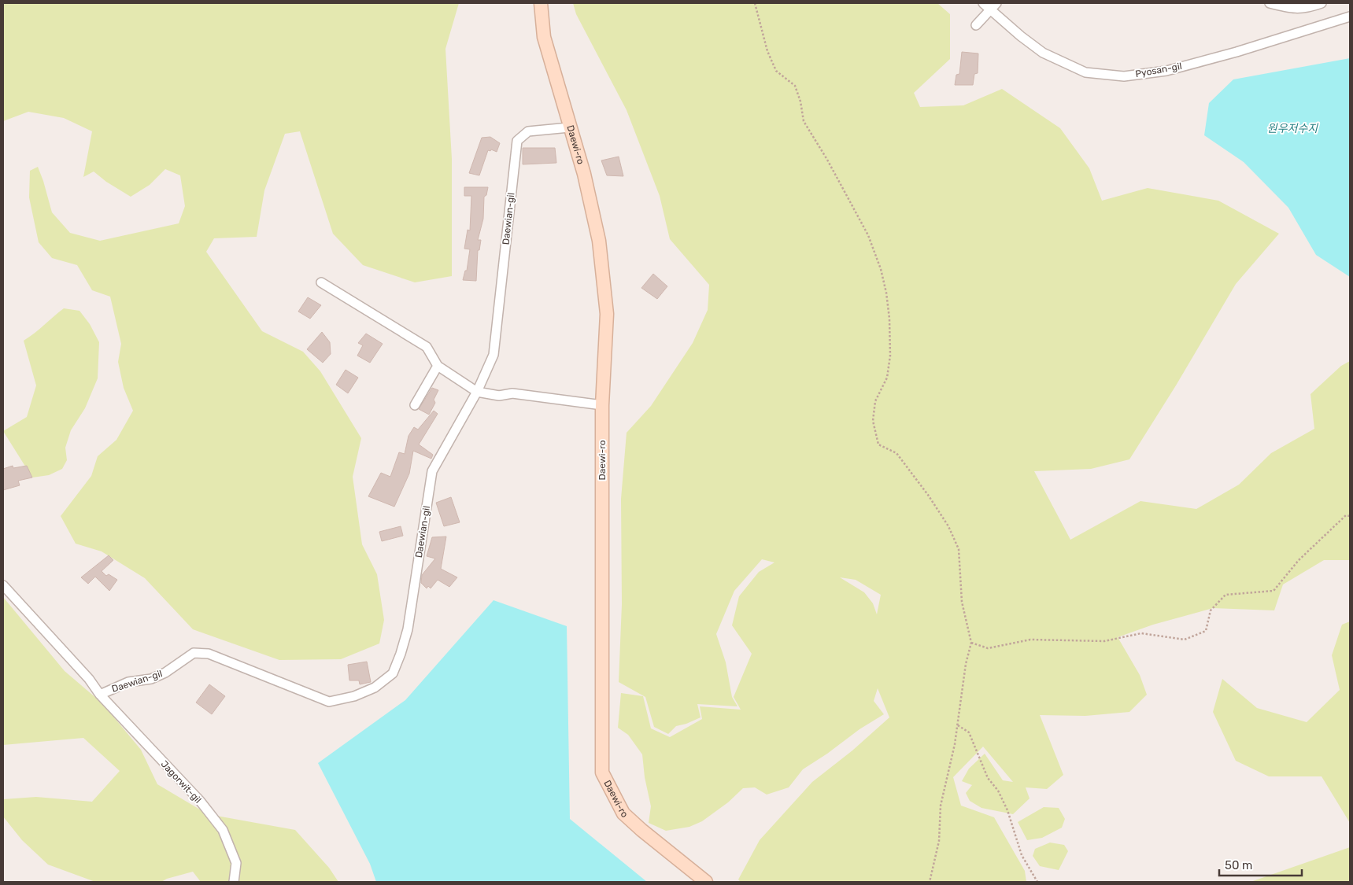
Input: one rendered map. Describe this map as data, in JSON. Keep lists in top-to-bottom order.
{
  "streets": {
    "main road": ["Daewi-ro"],
    "street": ["Pyosan-gil", "Daewian-gil", "Jagorwit-gil"]
  },
  "crossings": [
    ["Daewi-ro", "Daewian-gil"],
    ["Daewian-gil", "Jagorwit-gil"]
  ],
  "water": ["원우저수지"],
  "scale_bar": "50 m"
}
